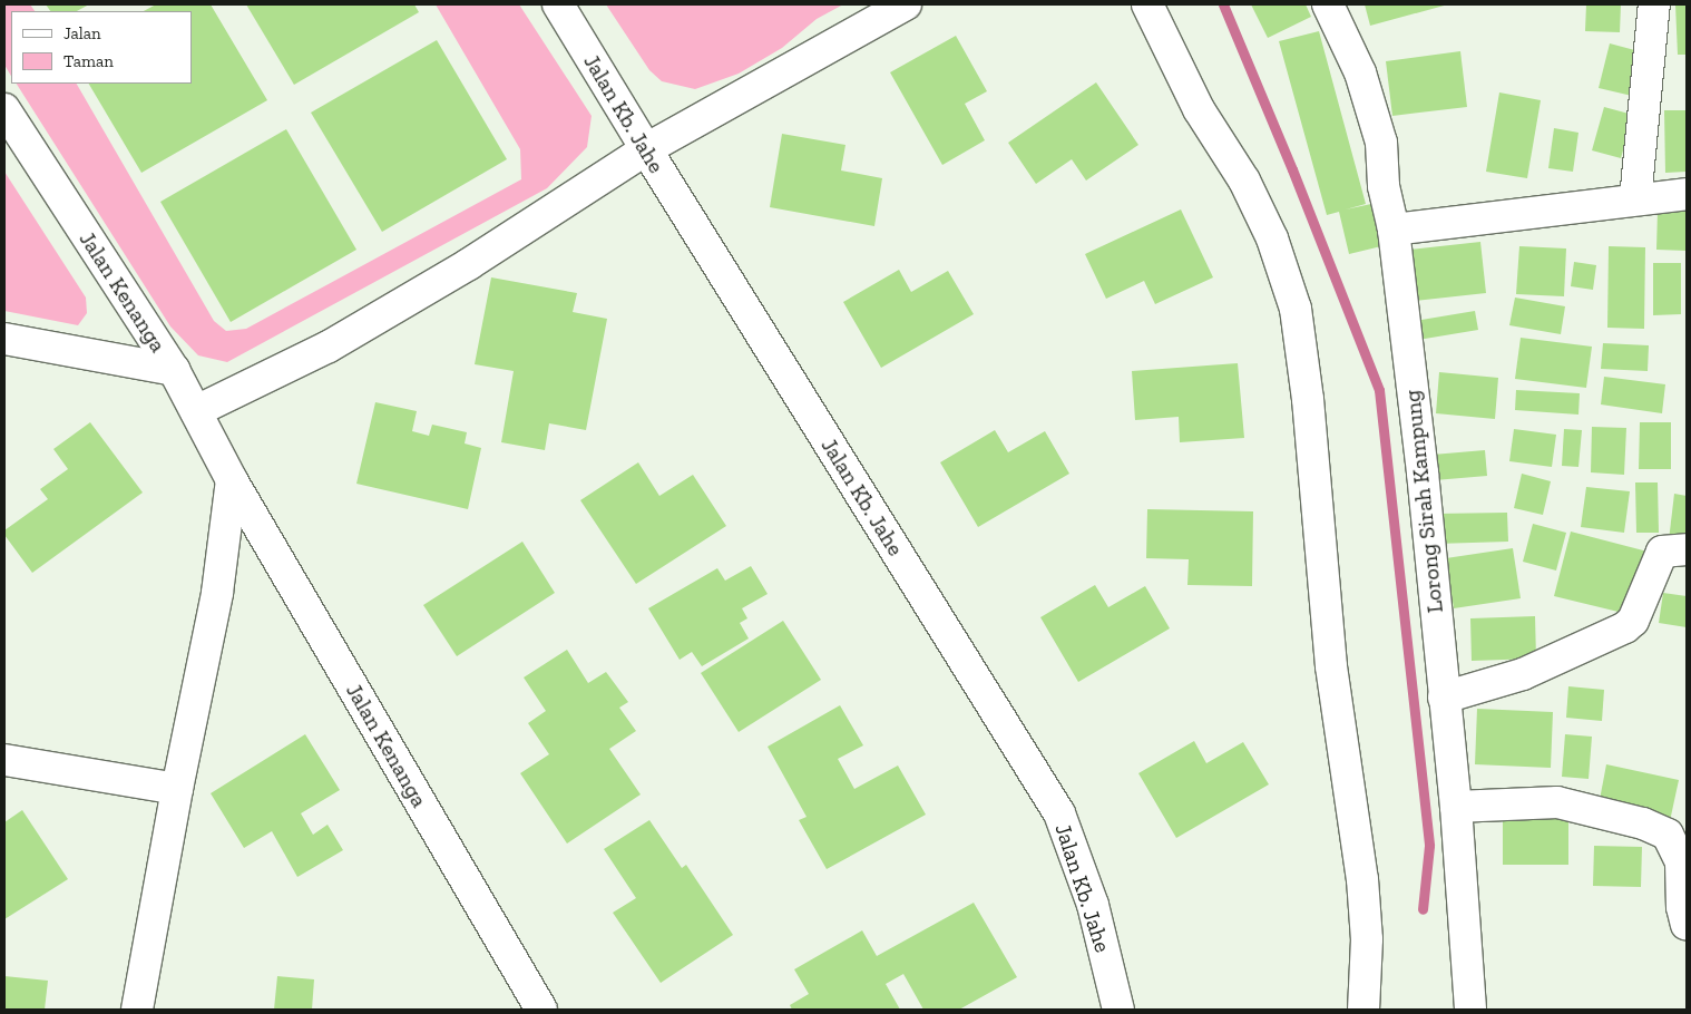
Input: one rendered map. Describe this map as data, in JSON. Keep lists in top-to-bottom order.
{
  "streets": {
    "street": ["Jalan Kb. Jahe", "Jalan Kenanga", "Lorong Sirah Kampung"]
  },
  "legend": ["Jalan", "Taman"]
}
